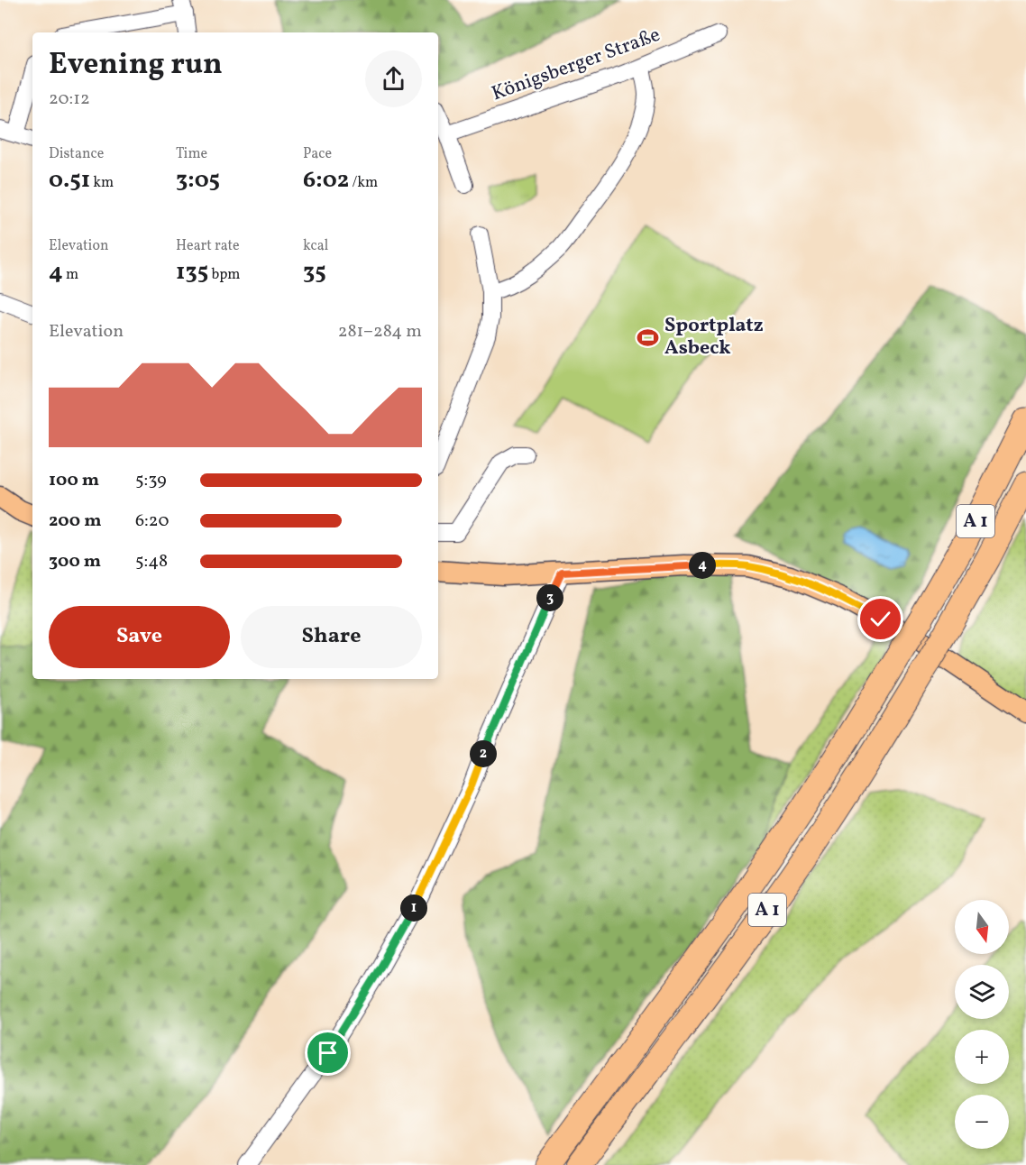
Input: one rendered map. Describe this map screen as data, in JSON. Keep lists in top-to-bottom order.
{
  "streets": {
    "highway": ["A 1"],
    "street": ["Königsberger Straße"]
  },
  "places": {
    "sports": ["Sportplatz Asbeck"]
  },
  "north": "bottom",
  "page": {
    "heading": ["Evening run", "20:12"],
    "stats": [
      ["Distance", "0.51 km"],
      ["Time", "3:05"],
      ["Pace", "6:02 /km"],
      ["Elevation", "4 m"],
      ["Heart rate", "135 bpm"],
      ["kcal", "35"]
    ],
    "chart": ["Elevation", "281–284 m"],
    "list": [
      {
        "name": "100 m",
        "note": "5:39"
      },
      {
        "name": "200 m",
        "note": "6:20"
      },
      {
        "name": "300 m",
        "note": "5:48"
      }
    ],
    "pins": [
      "4",
      "3",
      "2",
      "1"
    ],
    "buttons": ["Save", "Share"],
    "map_buttons": ["+", "−"]
  }
}
